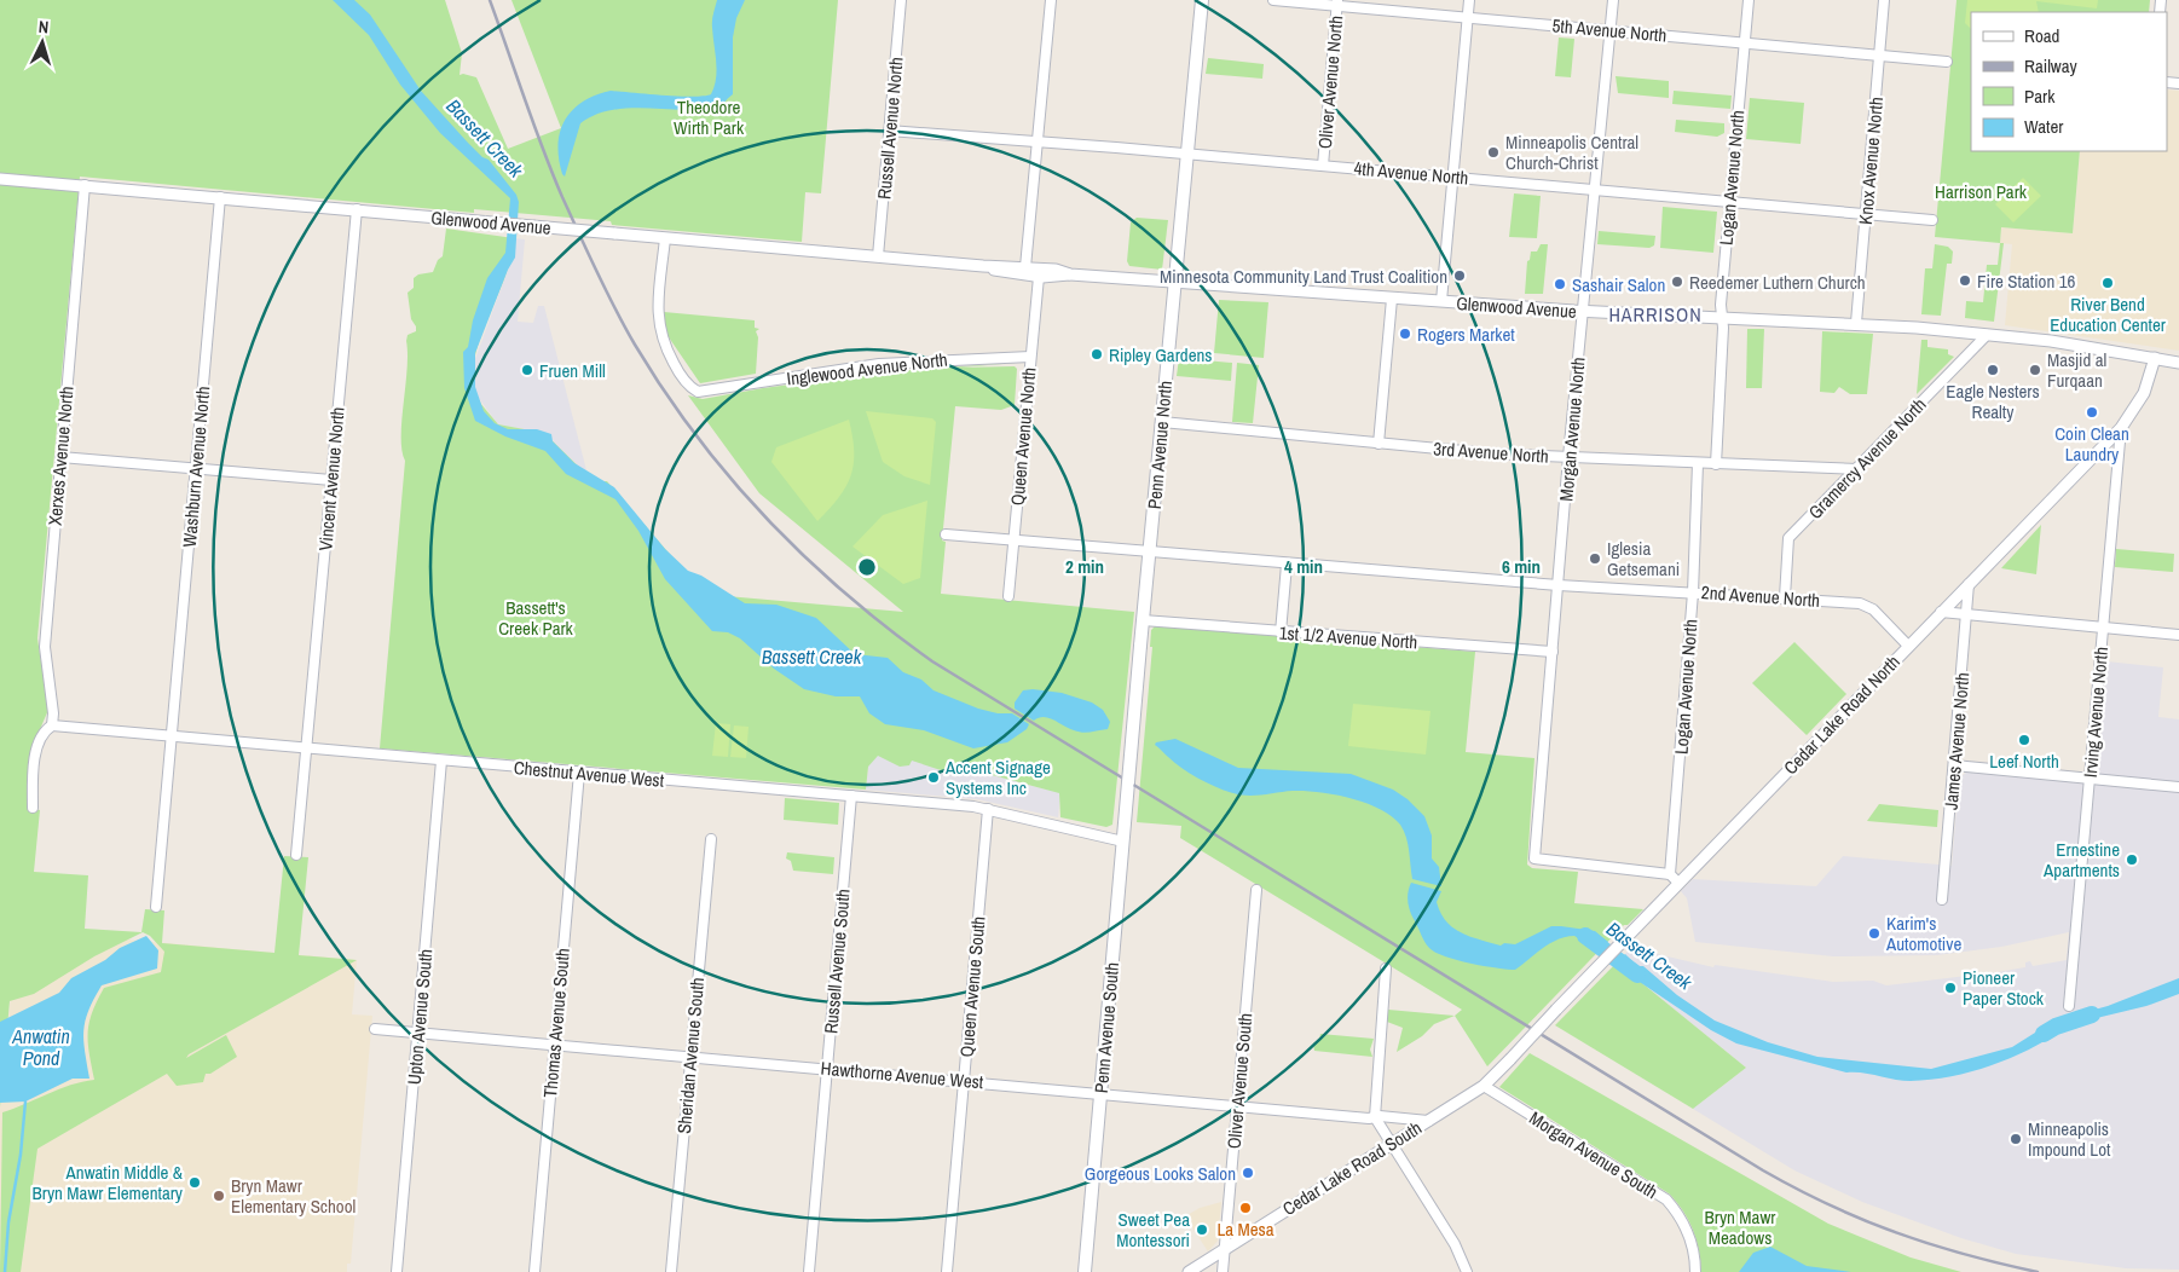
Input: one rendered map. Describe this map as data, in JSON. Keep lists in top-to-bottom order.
{
  "streets": {
    "main road": ["Penn Avenue North", "Penn Avenue South"],
    "street": [
      "5th Avenue North",
      "Oliver Avenue North",
      "Russell Avenue North",
      "Knox Avenue North",
      "4th Avenue North",
      "Logan Avenue North",
      "Glenwood Avenue",
      "Inglewood Avenue North",
      "Morgan Avenue North",
      "Queen Avenue North",
      "3rd Avenue North",
      "Xerxes Avenue North",
      "Gramercy Avenue North",
      "Washburn Avenue North",
      "Vincent Avenue North",
      "2nd Avenue North",
      "1st 1/2 Avenue North",
      "Irving Avenue North",
      "Cedar Lake Road North",
      "James Avenue North",
      "Chestnut Avenue West",
      "Russell Avenue South",
      "Queen Avenue South",
      "Upton Avenue South",
      "Thomas Avenue South",
      "Sheridan Avenue South",
      "Hawthorne Avenue West",
      "Oliver Avenue South",
      "Morgan Avenue South",
      "Cedar Lake Road South"
    ]
  },
  "crossings": [
    ["5th Avenue North", "Oliver Avenue North"],
    ["5th Avenue North", "Knox Avenue North"],
    ["5th Avenue North", "Logan Avenue North"],
    ["5th Avenue North", "Morgan Avenue North"],
    ["Oliver Avenue North", "4th Avenue North"],
    ["Russell Avenue North", "4th Avenue North"],
    ["Russell Avenue North", "Glenwood Avenue"],
    ["Knox Avenue North", "4th Avenue North"],
    ["Knox Avenue North", "Glenwood Avenue"],
    ["4th Avenue North", "Logan Avenue North"],
    ["4th Avenue North", "Morgan Avenue North"],
    ["4th Avenue North", "Penn Avenue North"],
    ["Logan Avenue North", "Glenwood Avenue"],
    ["Logan Avenue North", "Morgan Avenue North"],
    ["Logan Avenue North", "3rd Avenue North"],
    ["Logan Avenue North", "2nd Avenue North"],
    ["Glenwood Avenue", "Inglewood Avenue North"],
    ["Glenwood Avenue", "Morgan Avenue North"],
    ["Glenwood Avenue", "Queen Avenue North"],
    ["Glenwood Avenue", "Penn Avenue North"],
    ["Glenwood Avenue", "Xerxes Avenue North"],
    ["Glenwood Avenue", "Gramercy Avenue North"],
    ["Glenwood Avenue", "Washburn Avenue North"],
    ["Glenwood Avenue", "Vincent Avenue North"],
    ["Glenwood Avenue", "Cedar Lake Road North"],
    ["Inglewood Avenue North", "Queen Avenue North"],
    ["Morgan Avenue North", "3rd Avenue North"],
    ["Morgan Avenue North", "2nd Avenue North"],
    ["Morgan Avenue North", "1st 1/2 Avenue North"],
    ["Queen Avenue North", "2nd Avenue North"],
    ["Penn Avenue North", "3rd Avenue North"],
    ["Penn Avenue North", "2nd Avenue North"],
    ["Penn Avenue North", "1st 1/2 Avenue North"],
    ["Penn Avenue North", "Penn Avenue South"],
    ["3rd Avenue North", "Gramercy Avenue North"],
    ["Xerxes Avenue North", "Chestnut Avenue West"],
    ["Gramercy Avenue North", "2nd Avenue North"],
    ["Washburn Avenue North", "Chestnut Avenue West"],
    ["Vincent Avenue North", "Chestnut Avenue West"],
    ["2nd Avenue North", "Cedar Lake Road North"],
    ["Irving Avenue North", "Cedar Lake Road North"],
    ["Cedar Lake Road North", "James Avenue North"],
    ["Cedar Lake Road North", "Cedar Lake Road South"],
    ["Chestnut Avenue West", "Russell Avenue South"],
    ["Chestnut Avenue West", "Queen Avenue South"],
    ["Chestnut Avenue West", "Upton Avenue South"],
    ["Chestnut Avenue West", "Thomas Avenue South"],
    ["Chestnut Avenue West", "Penn Avenue South"],
    ["Russell Avenue South", "Hawthorne Avenue West"],
    ["Queen Avenue South", "Hawthorne Avenue West"],
    ["Upton Avenue South", "Hawthorne Avenue West"],
    ["Thomas Avenue South", "Hawthorne Avenue West"],
    ["Penn Avenue South", "Hawthorne Avenue West"],
    ["Sheridan Avenue South", "Hawthorne Avenue West"],
    ["Hawthorne Avenue West", "Oliver Avenue South"],
    ["Hawthorne Avenue West", "Cedar Lake Road South"],
    ["Oliver Avenue South", "Cedar Lake Road South"],
    ["Morgan Avenue South", "Cedar Lake Road South"]
  ],
  "districts": ["HARRISON"],
  "water": ["Bassett Creek", "Anwatin Pond"],
  "parks": [
    "Theodore Wirth Park",
    "Harrison Park",
    "Bassett's Creek Park",
    "Bryn Mawr Meadows"
  ],
  "places": [
    "Minneapolis Central Church-Christ",
    "Minnesota Community Land Trust Coalition",
    "Fire Station 16",
    "Reedemer Luthern Church",
    "River Bend Education Center",
    "Sashair Salon",
    "Rogers Market",
    "Ripley Gardens",
    "Fruen Mill",
    "Eagle Nesters Realty",
    "Masjid al Furqaan",
    "Coin Clean Laundry",
    "Iglesia Getsemani",
    "Leef North",
    "Accent Signage Systems Inc",
    "Ernestine Apartments",
    "Karim's Automotive",
    "Pioneer Paper Stock",
    "Minneapolis Impound Lot",
    "Gorgeous Looks Salon",
    "Anwatin Middle & Bryn Mawr Elementary",
    "Bryn Mawr Elementary School",
    "La Mesa",
    "Sweet Pea Montessori"
  ],
  "legend": [
    "Road",
    "Railway",
    "Park",
    "Water"
  ],
  "north": "top",
  "rings": ["2 min", "4 min", "6 min"]
}
